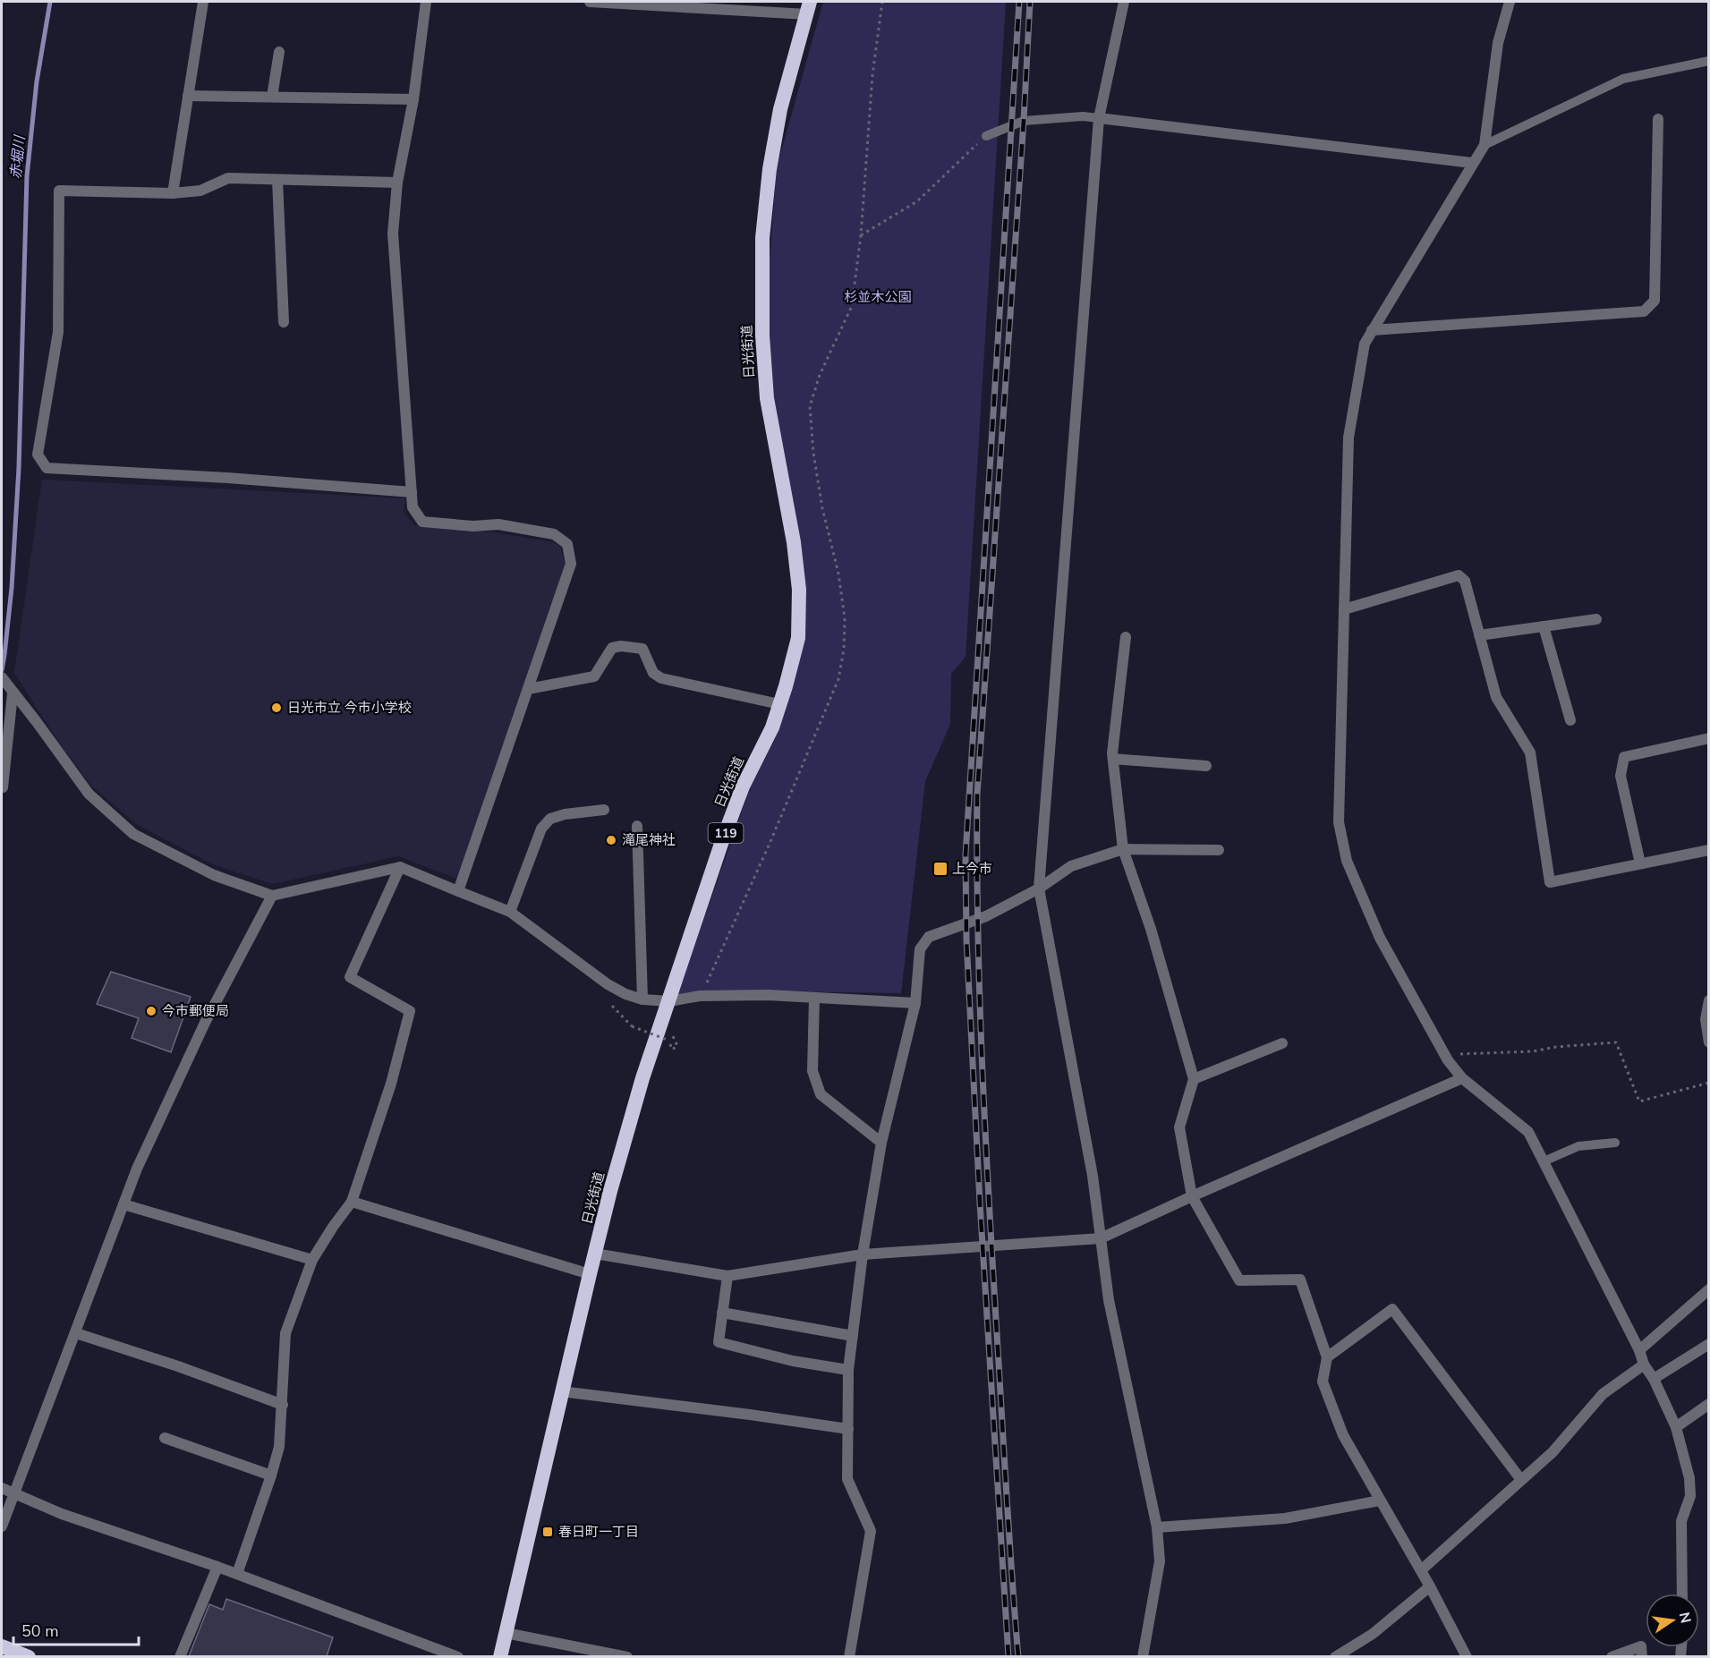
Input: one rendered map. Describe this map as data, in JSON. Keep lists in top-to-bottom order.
{
  "streets": {
    "highway": ["日光街道", "119"]
  },
  "water": ["赤堀川"],
  "parks": ["杉並木公園"],
  "places": {
    "other": ["日光市立 今市小学校", "滝尾神社", "今市郵便局"],
    "transit": ["上今市", "春日町一丁目"]
  },
  "scale_bar": "50 m",
  "north": "right"
}
